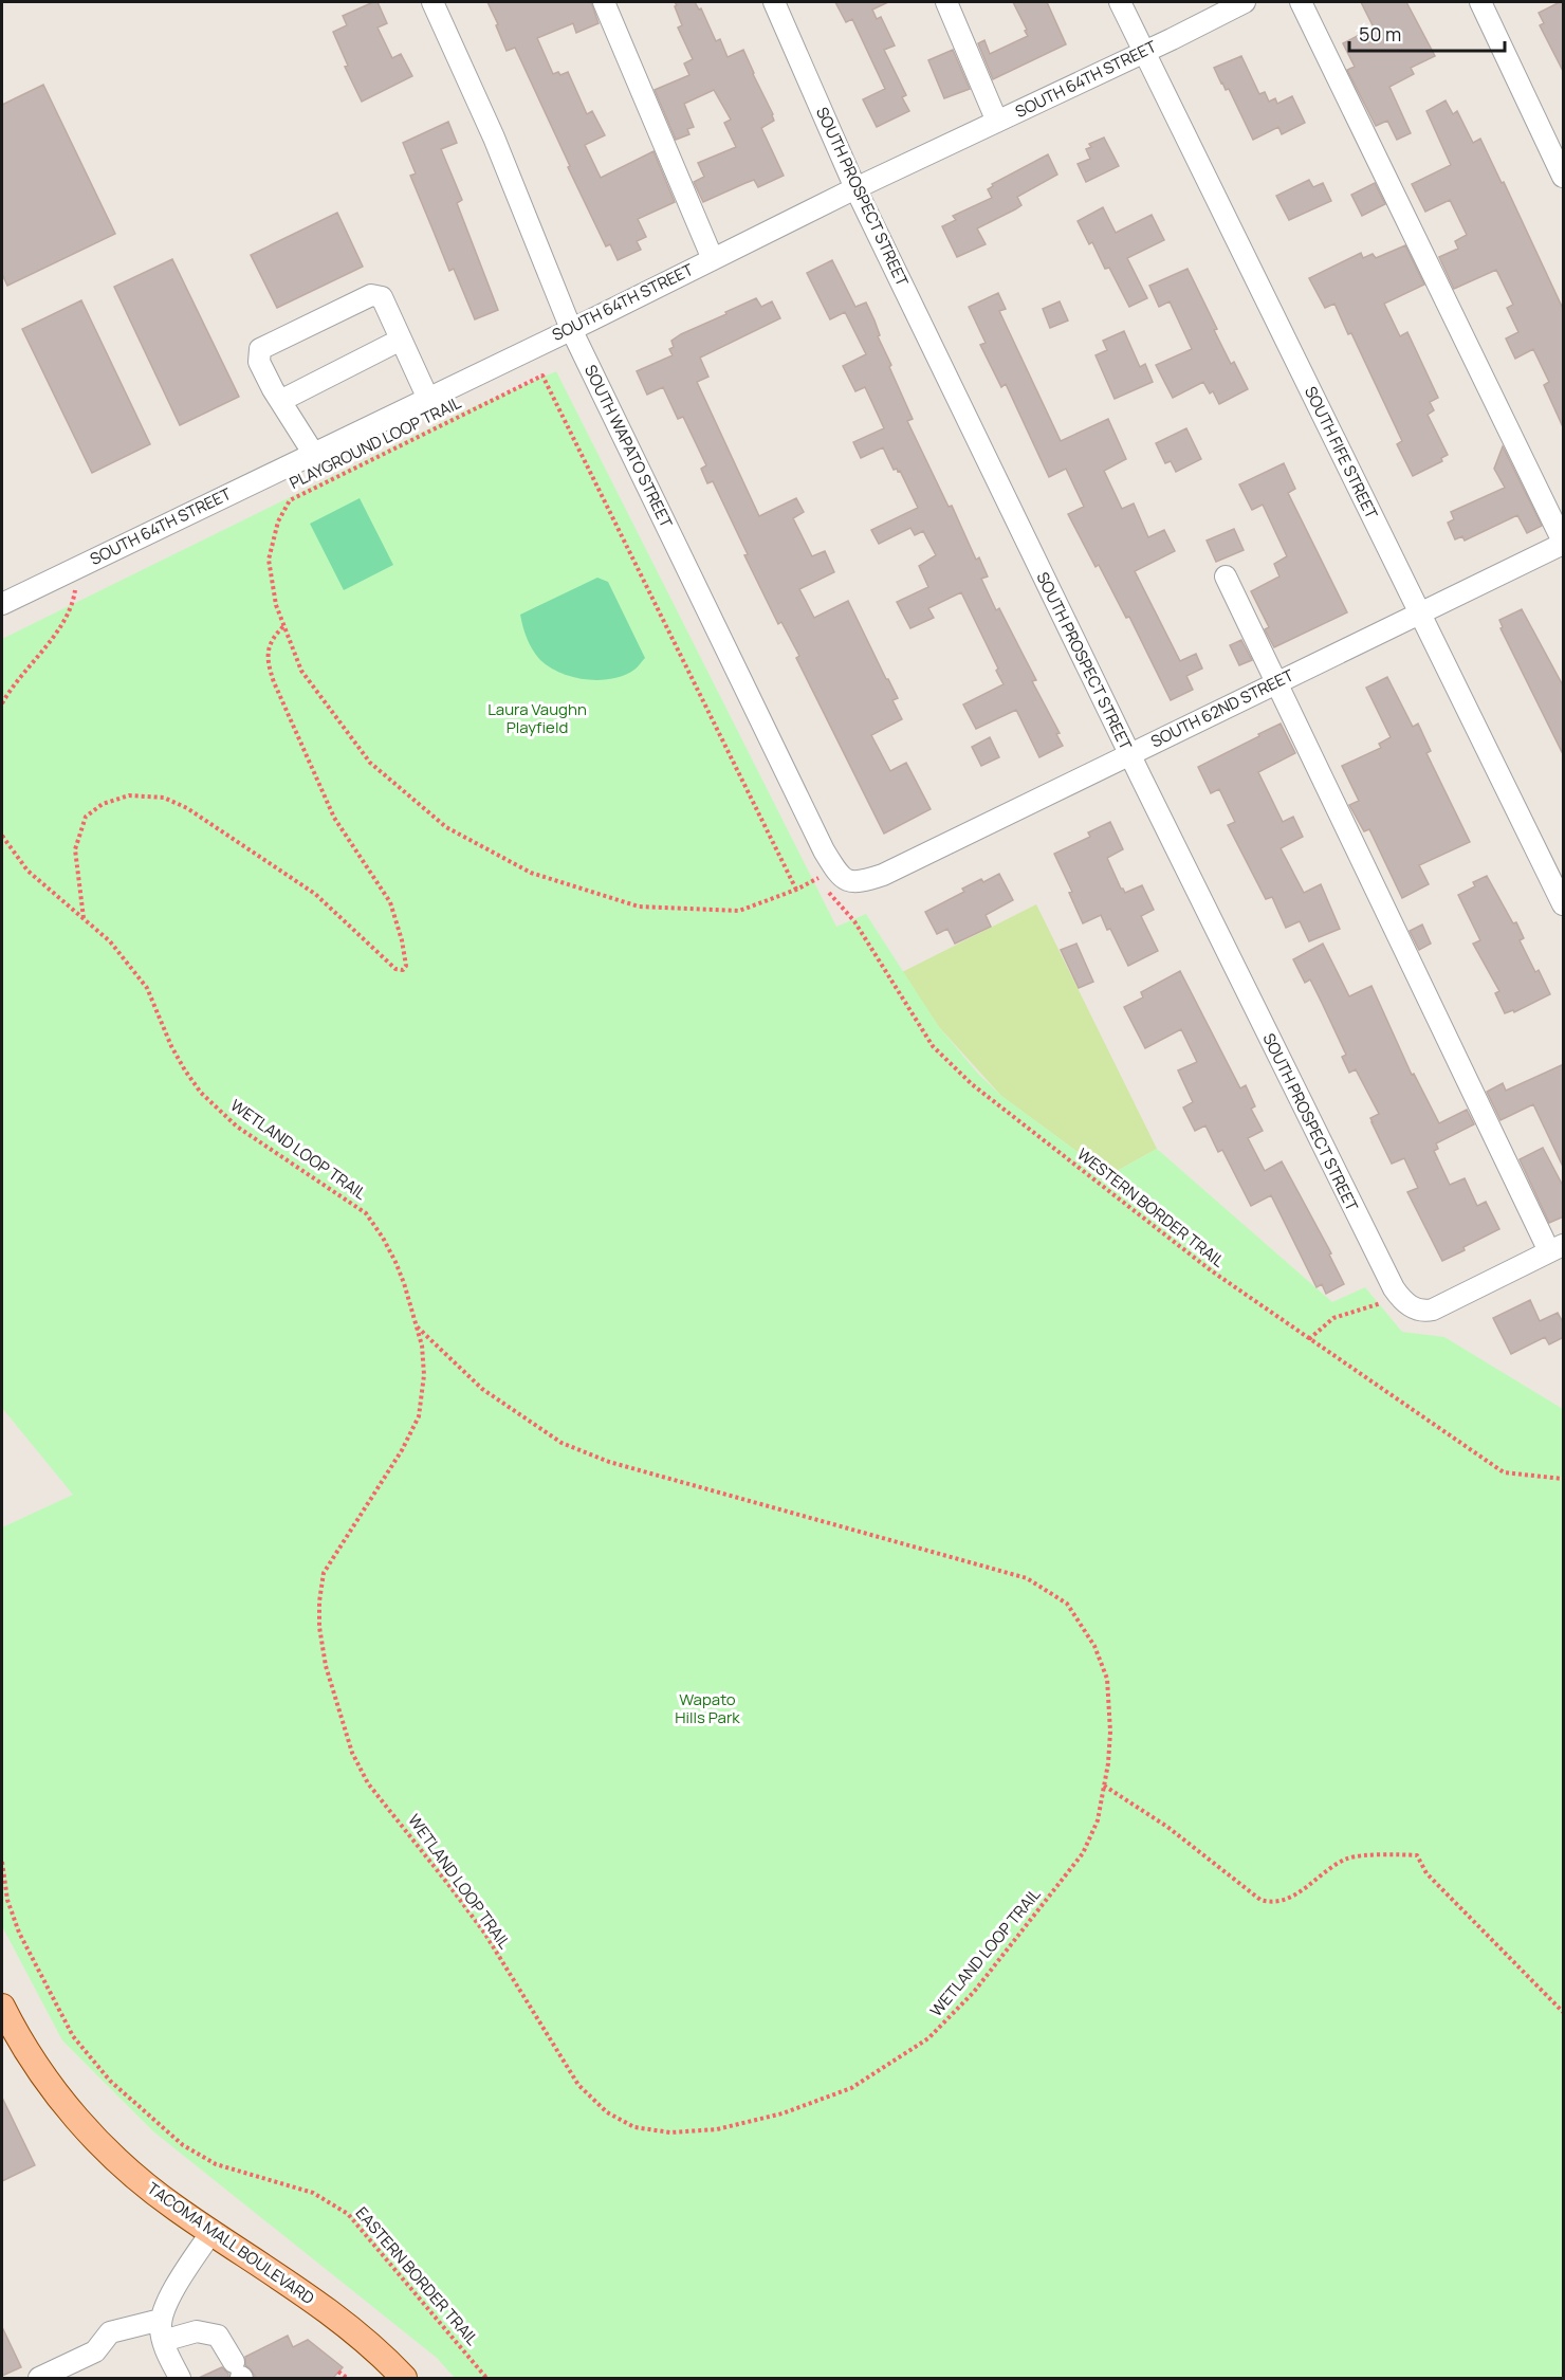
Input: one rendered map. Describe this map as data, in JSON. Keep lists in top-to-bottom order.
{
  "streets": {
    "main road": ["TACOMA MALL BOULEVARD"],
    "street": [
      "SOUTH 64TH STREET",
      "SOUTH PROSPECT STREET",
      "SOUTH WAPATO STREET",
      "SOUTH FIFE STREET",
      "SOUTH 62ND STREET"
    ],
    "path": [
      "PLAYGROUND LOOP TRAIL",
      "WETLAND LOOP TRAIL",
      "WESTERN BORDER TRAIL",
      "EASTERN BORDER TRAIL"
    ]
  },
  "crossings": [
    ["SOUTH 64TH STREET", "SOUTH PROSPECT STREET"],
    ["SOUTH 64TH STREET", "SOUTH WAPATO STREET"],
    ["SOUTH 64TH STREET", "SOUTH FIFE STREET"],
    ["SOUTH PROSPECT STREET", "SOUTH 62ND STREET"],
    ["PLAYGROUND LOOP TRAIL", "WESTERN BORDER TRAIL"],
    ["SOUTH WAPATO STREET", "SOUTH 62ND STREET"],
    ["SOUTH FIFE STREET", "SOUTH 62ND STREET"]
  ],
  "parks": ["Laura Vaughn Playfield", "Wapato Hills Park"],
  "scale_bar": "50 m"
}
